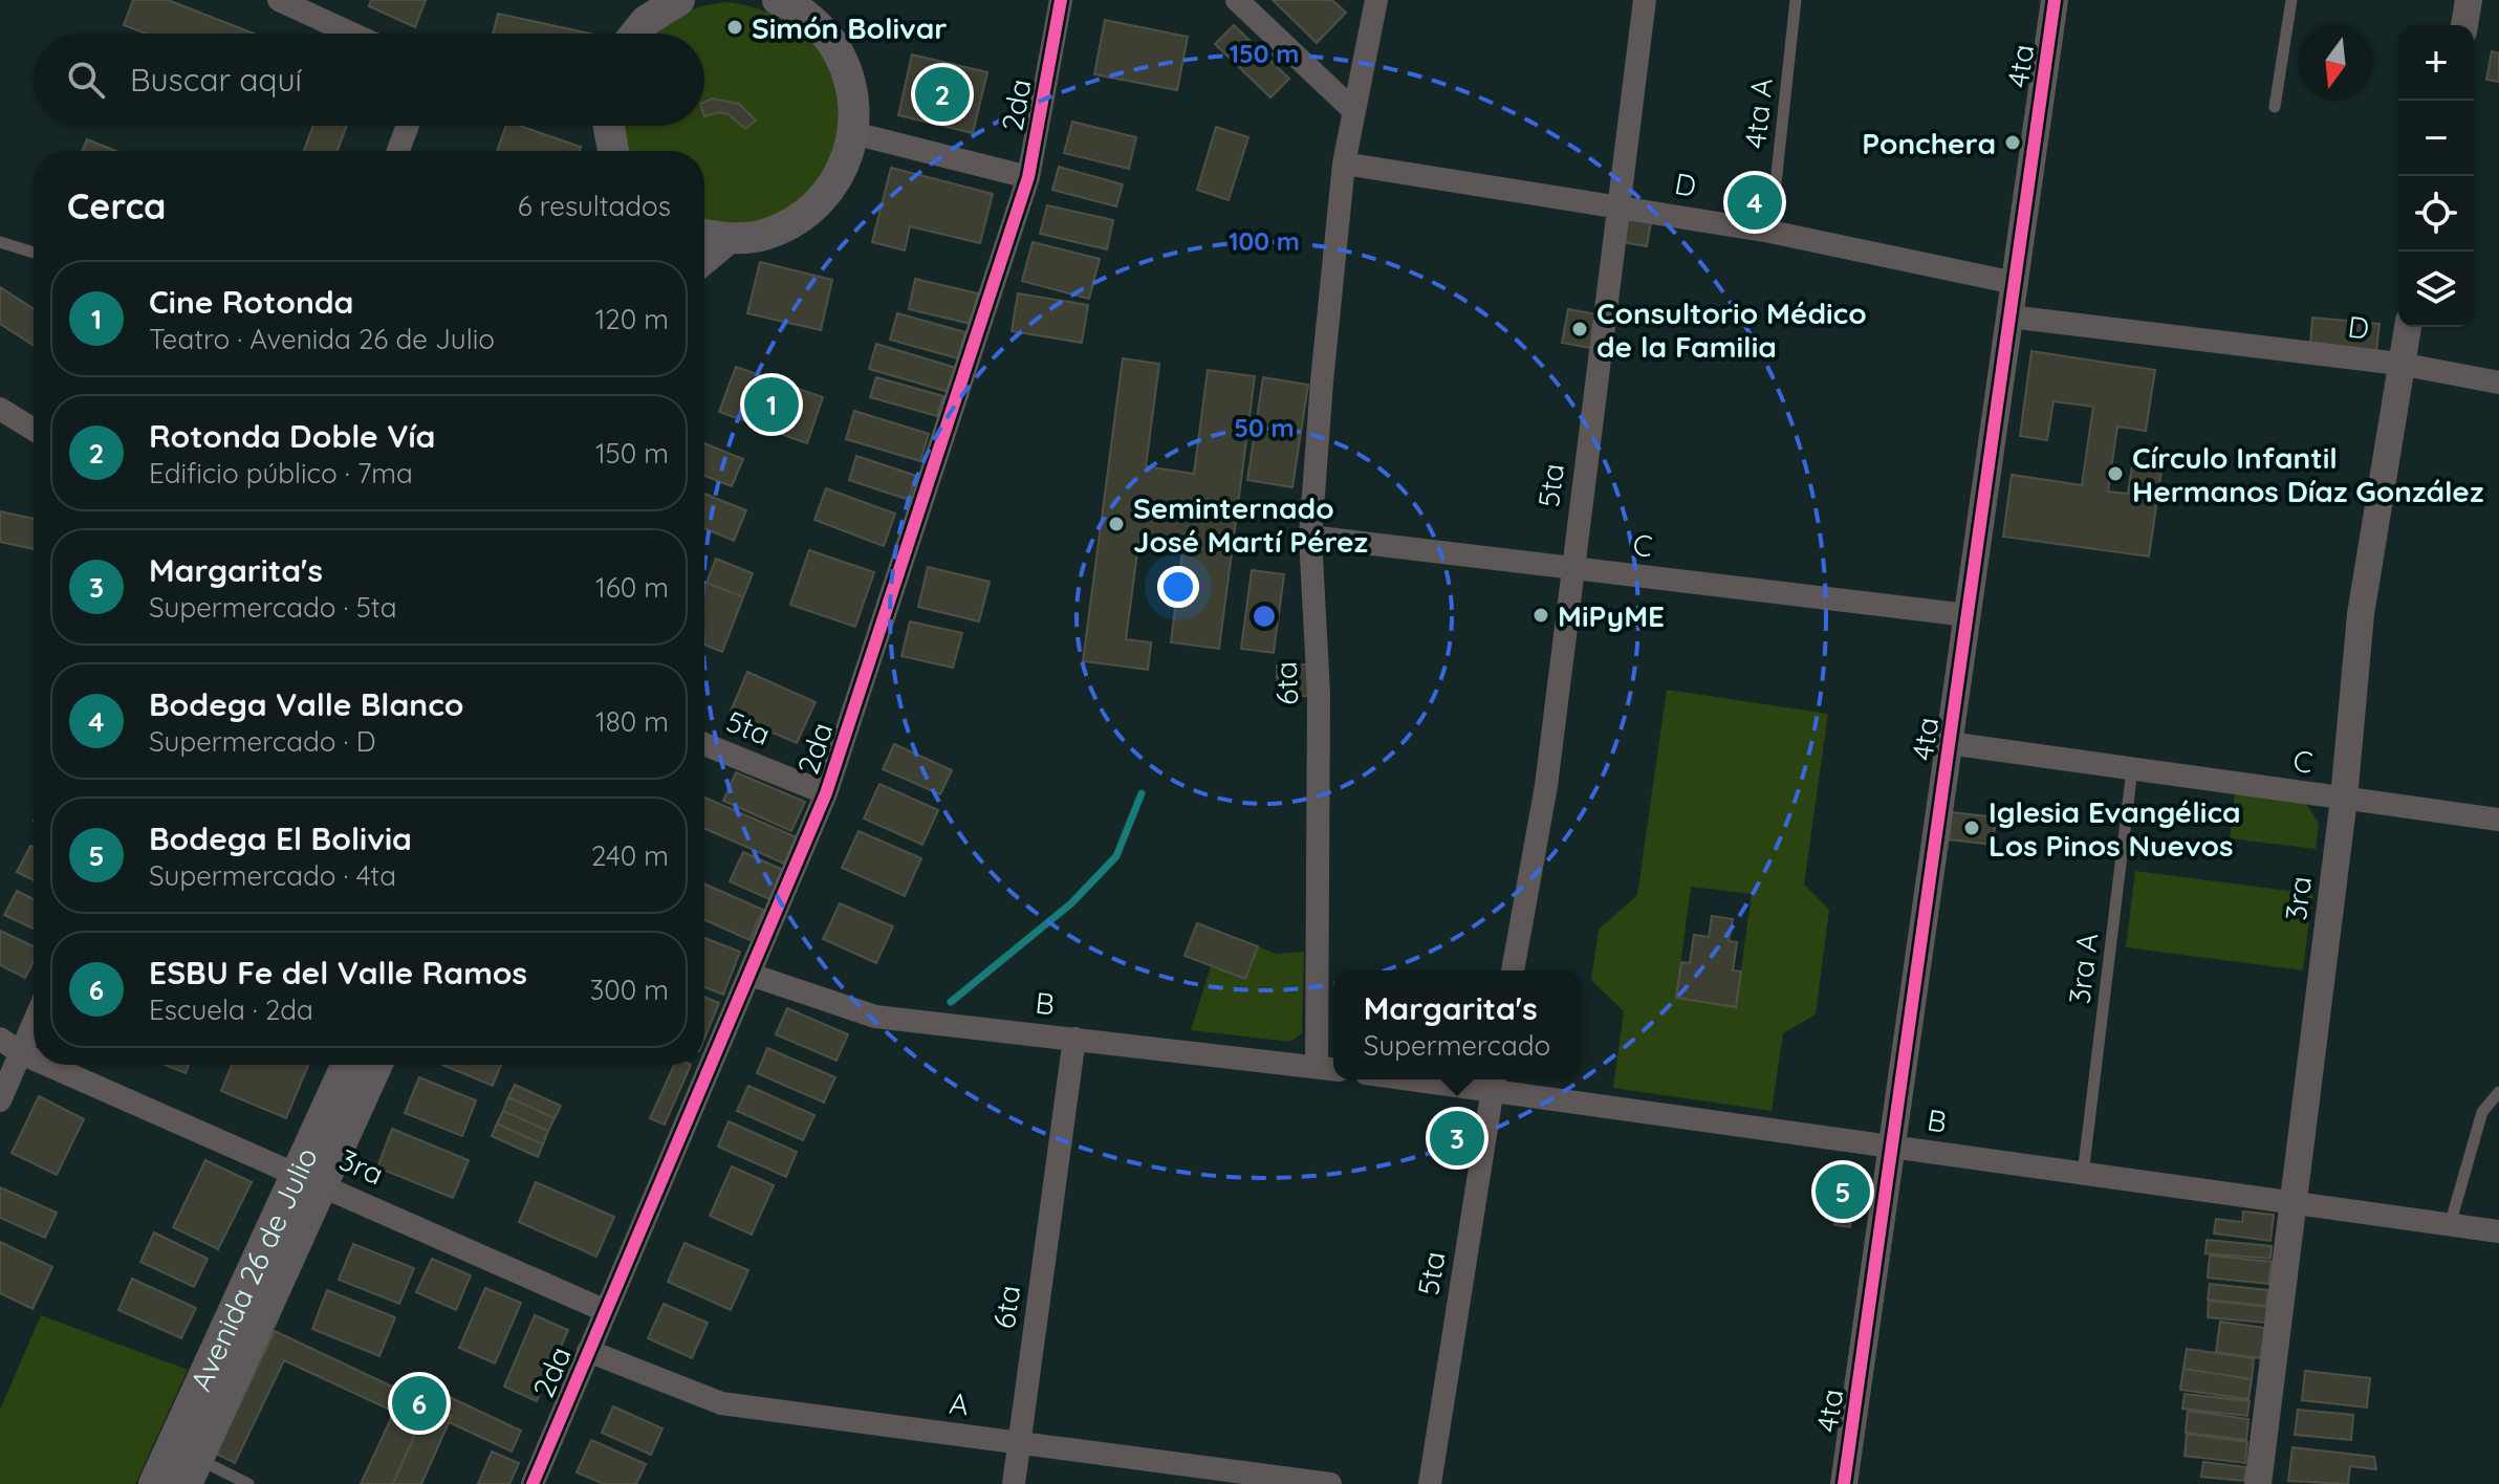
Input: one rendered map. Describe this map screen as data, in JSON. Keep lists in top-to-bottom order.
{
  "streets": {
    "main road": ["Avenida 26 de Julio"],
    "street": [
      "4ta",
      "2da",
      "D",
      "5ta",
      "C",
      "6ta",
      "3ra",
      "B",
      "A"
    ],
    "lane": ["4ta A", "3ra A"]
  },
  "crossings": [
    ["4ta", "D"],
    ["4ta", "C"],
    ["4ta", "B"],
    ["2da", "5ta"],
    ["2da", "3ra"],
    ["2da", "B"],
    ["2da", "A"],
    ["4ta A", "D"],
    ["D", "5ta"],
    ["D", "6ta"],
    ["D", "3ra"],
    ["5ta", "C"],
    ["5ta", "B"],
    ["C", "6ta"],
    ["C", "3ra"],
    ["C", "3ra A"],
    ["6ta", "B"],
    ["6ta", "A"],
    ["3ra", "B"],
    ["3ra", "Avenida 26 de Julio"],
    ["3ra A", "B"]
  ],
  "places": [
    "Simón Bolivar",
    "Ponchera",
    "Consultorio Médico de la Familia",
    "Círculo Infantil Hermanos Díaz González",
    "Seminternado José Martí Pérez",
    "MiPyME",
    "Iglesia Evangélica Los Pinos Nuevos"
  ],
  "north": "bottom",
  "page": {
    "map_buttons": ["+", "−"],
    "search": "Buscar aquí",
    "pins": [
      "2",
      "4",
      "1",
      "3",
      "5",
      "6"
    ],
    "heading": ["Cerca", "6 resultados"],
    "list": [
      {
        "mark": "1",
        "name": "Cine Rotonda",
        "note": "Teatro · Avenida 26 de Julio",
        "value": "120 m"
      },
      {
        "mark": "2",
        "name": "Rotonda Doble Vía",
        "note": "Edificio público · 7ma",
        "value": "150 m"
      },
      {
        "mark": "3",
        "name": "Margarita's",
        "note": "Supermercado · 5ta",
        "value": "160 m"
      },
      {
        "mark": "4",
        "name": "Bodega Valle Blanco",
        "note": "Supermercado · D",
        "value": "180 m"
      },
      {
        "mark": "5",
        "name": "Bodega El Bolivia",
        "note": "Supermercado · 4ta",
        "value": "240 m"
      },
      {
        "mark": "6",
        "name": "ESBU Fe del Valle Ramos",
        "note": "Escuela · 2da",
        "value": "300 m"
      }
    ],
    "popup": ["Margarita's", "Supermercado"]
  },
  "rings": ["150 m", "100 m", "50 m"]
}
